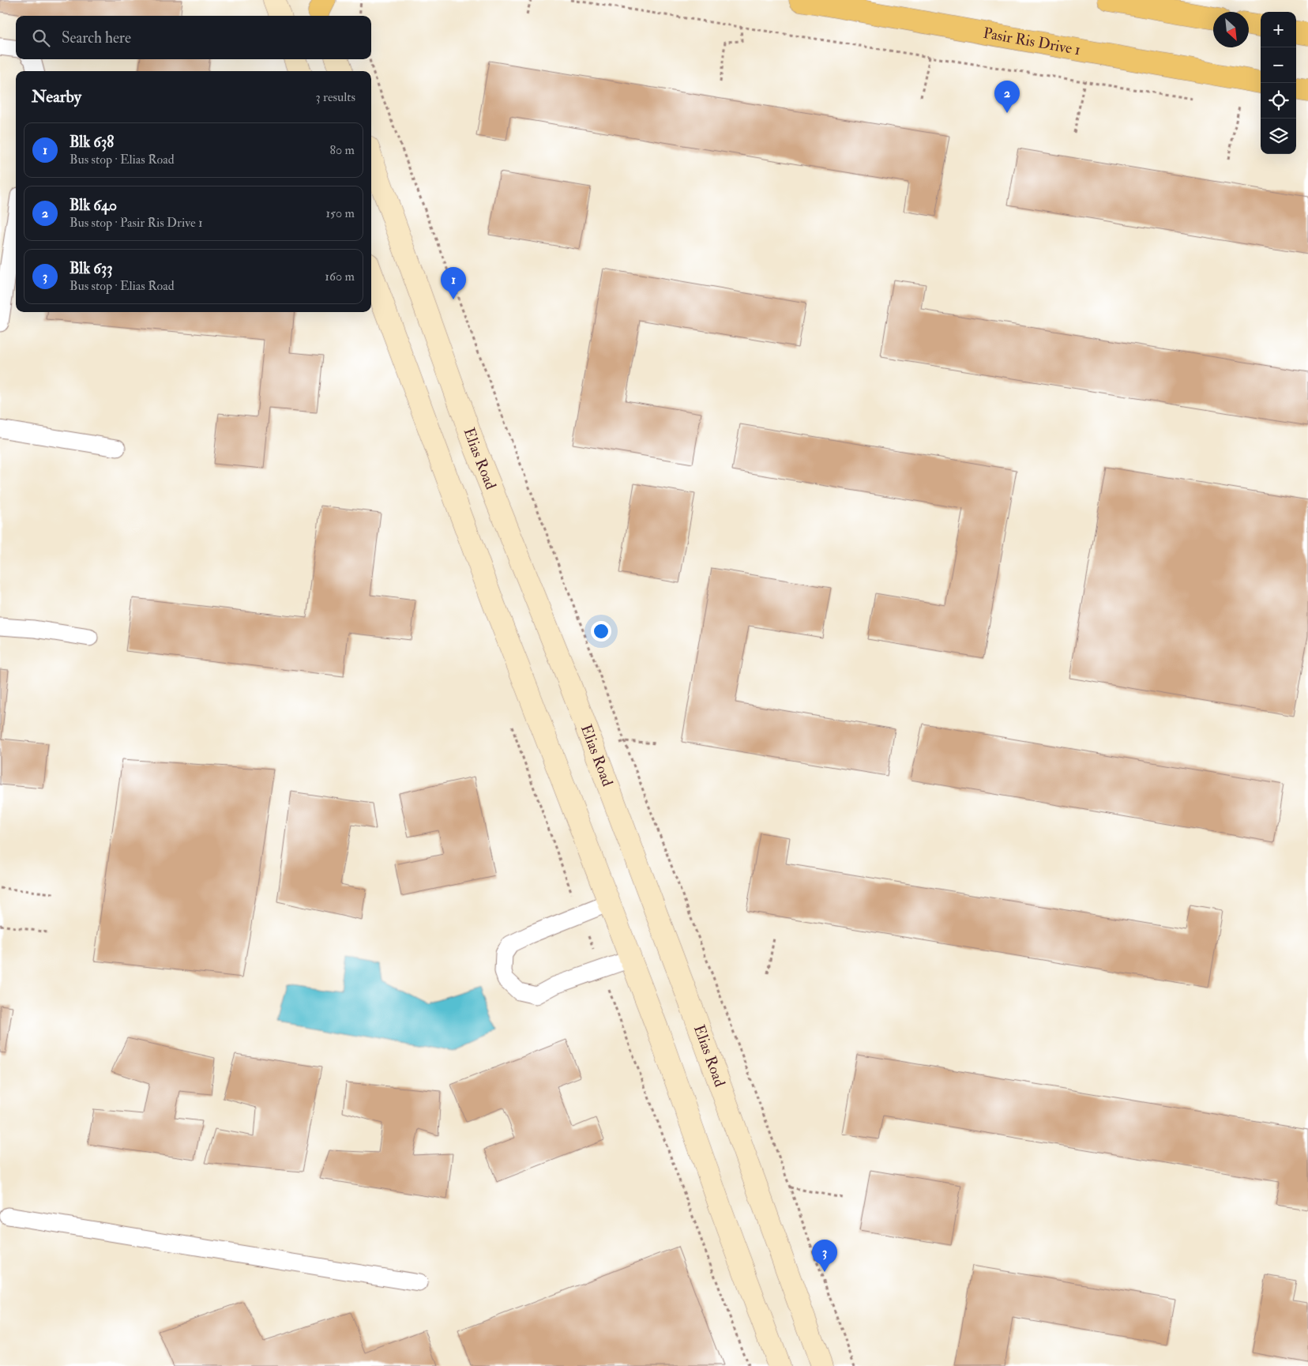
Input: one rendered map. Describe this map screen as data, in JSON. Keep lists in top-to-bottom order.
{
  "streets": {
    "main road": ["Pasir Ris Drive 1", "Elias Road"]
  },
  "north": "bottom right",
  "page": {
    "map_buttons": ["+", "−"],
    "search": "Search here",
    "heading": ["Nearby", "3 results"],
    "pins": ["2", "1", "3"],
    "list": [
      {
        "mark": "1",
        "name": "Blk 638",
        "note": "Bus stop · Elias Road",
        "value": "80 m"
      },
      {
        "mark": "2",
        "name": "Blk 640",
        "note": "Bus stop · Pasir Ris Drive 1",
        "value": "150 m"
      },
      {
        "mark": "3",
        "name": "Blk 633",
        "note": "Bus stop · Elias Road",
        "value": "160 m"
      }
    ]
  }
}
